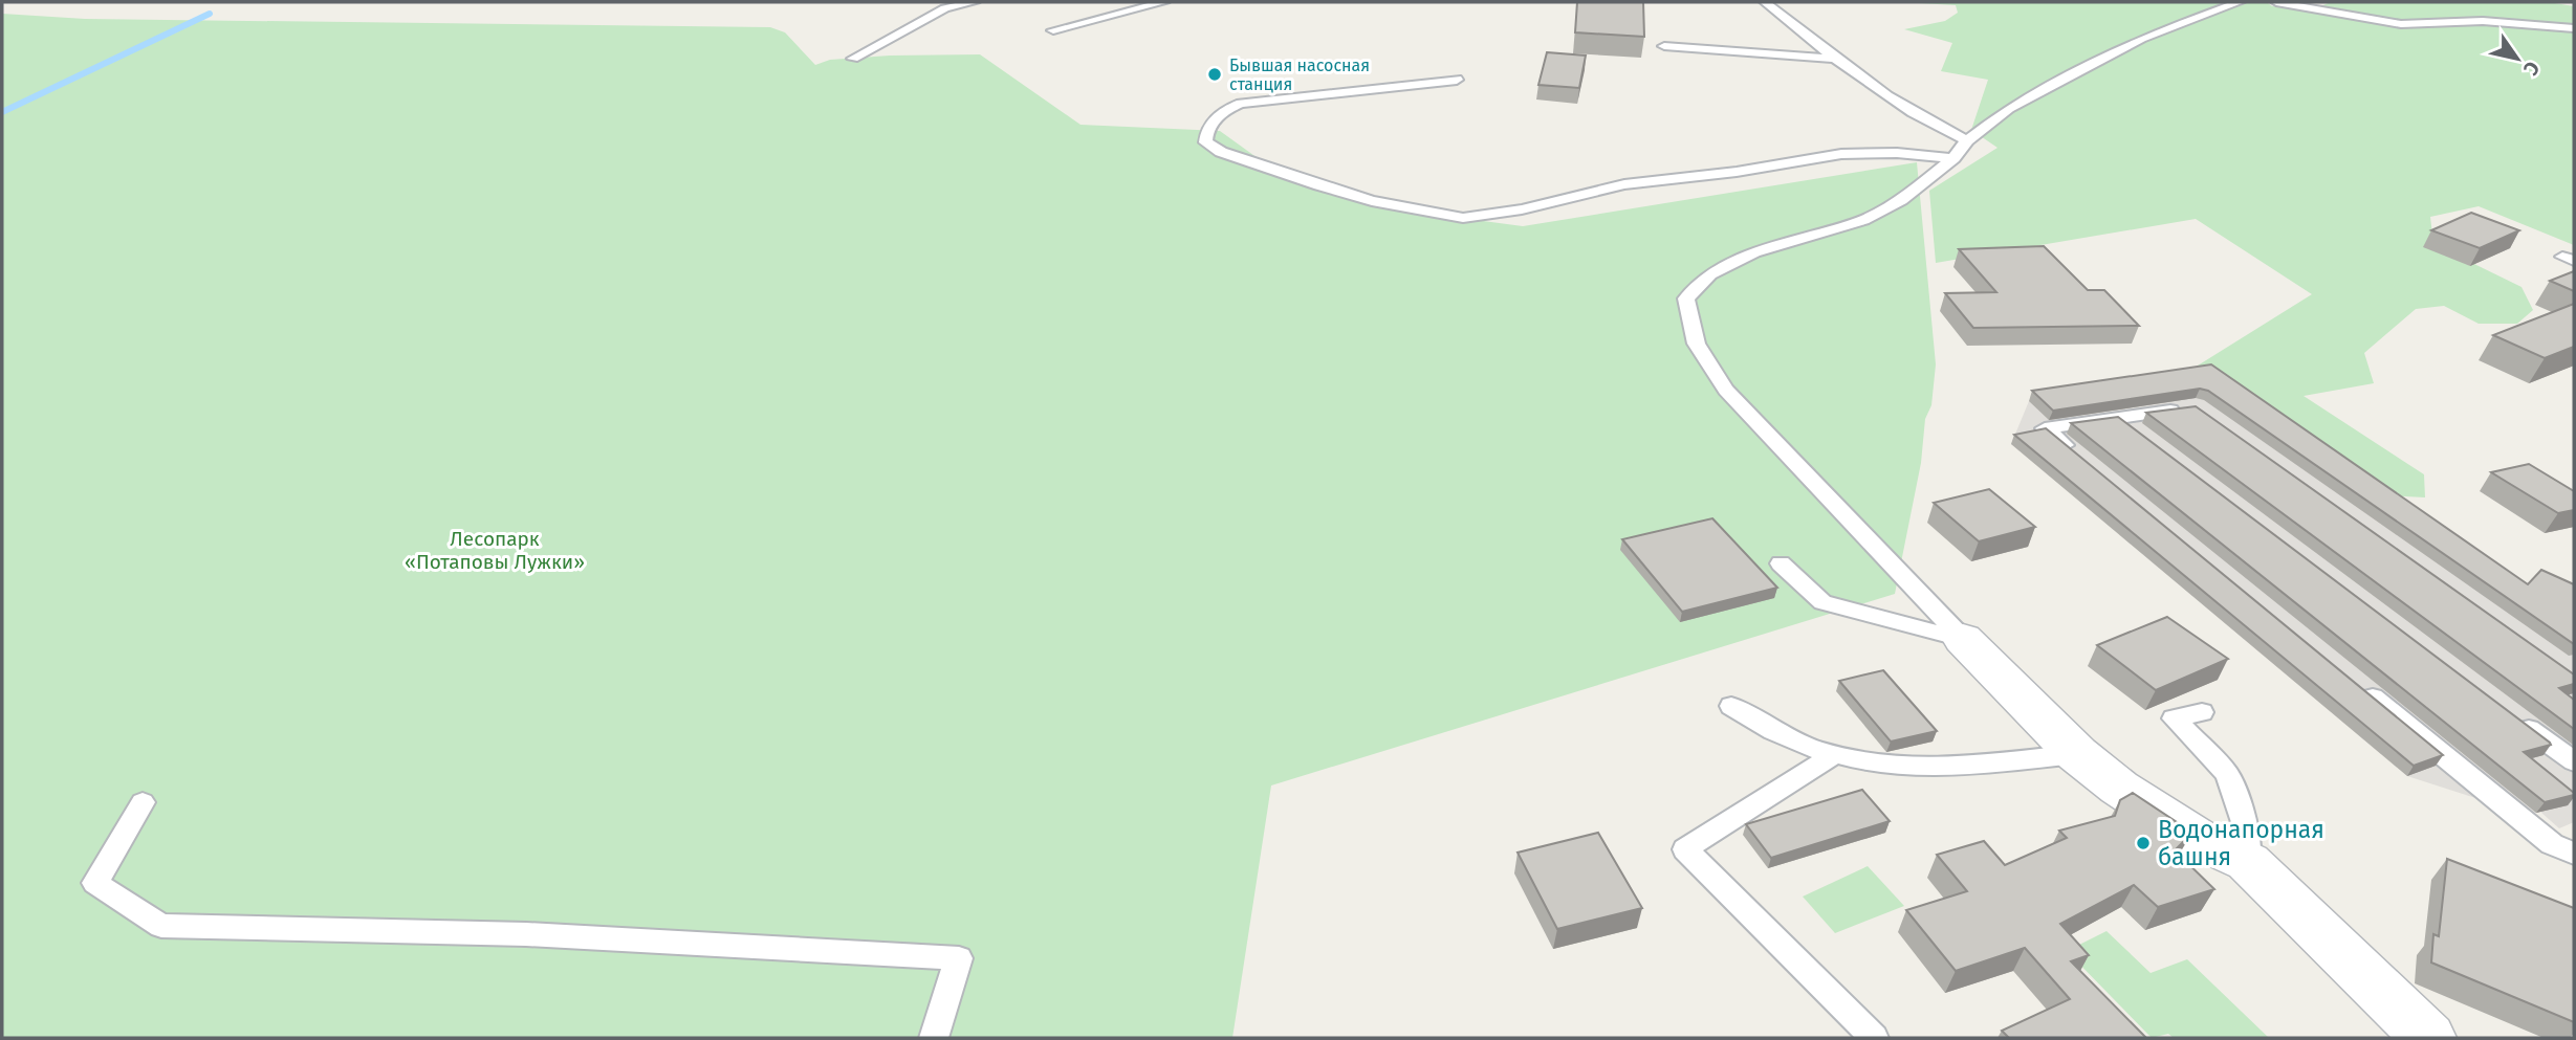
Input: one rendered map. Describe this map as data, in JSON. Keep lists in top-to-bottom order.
{
  "parks": ["Лесопарк «Потаповы Лужки»"],
  "places": ["Бывшая насосная станция", "Водонапорная башня"],
  "north": "bottom right"
}
